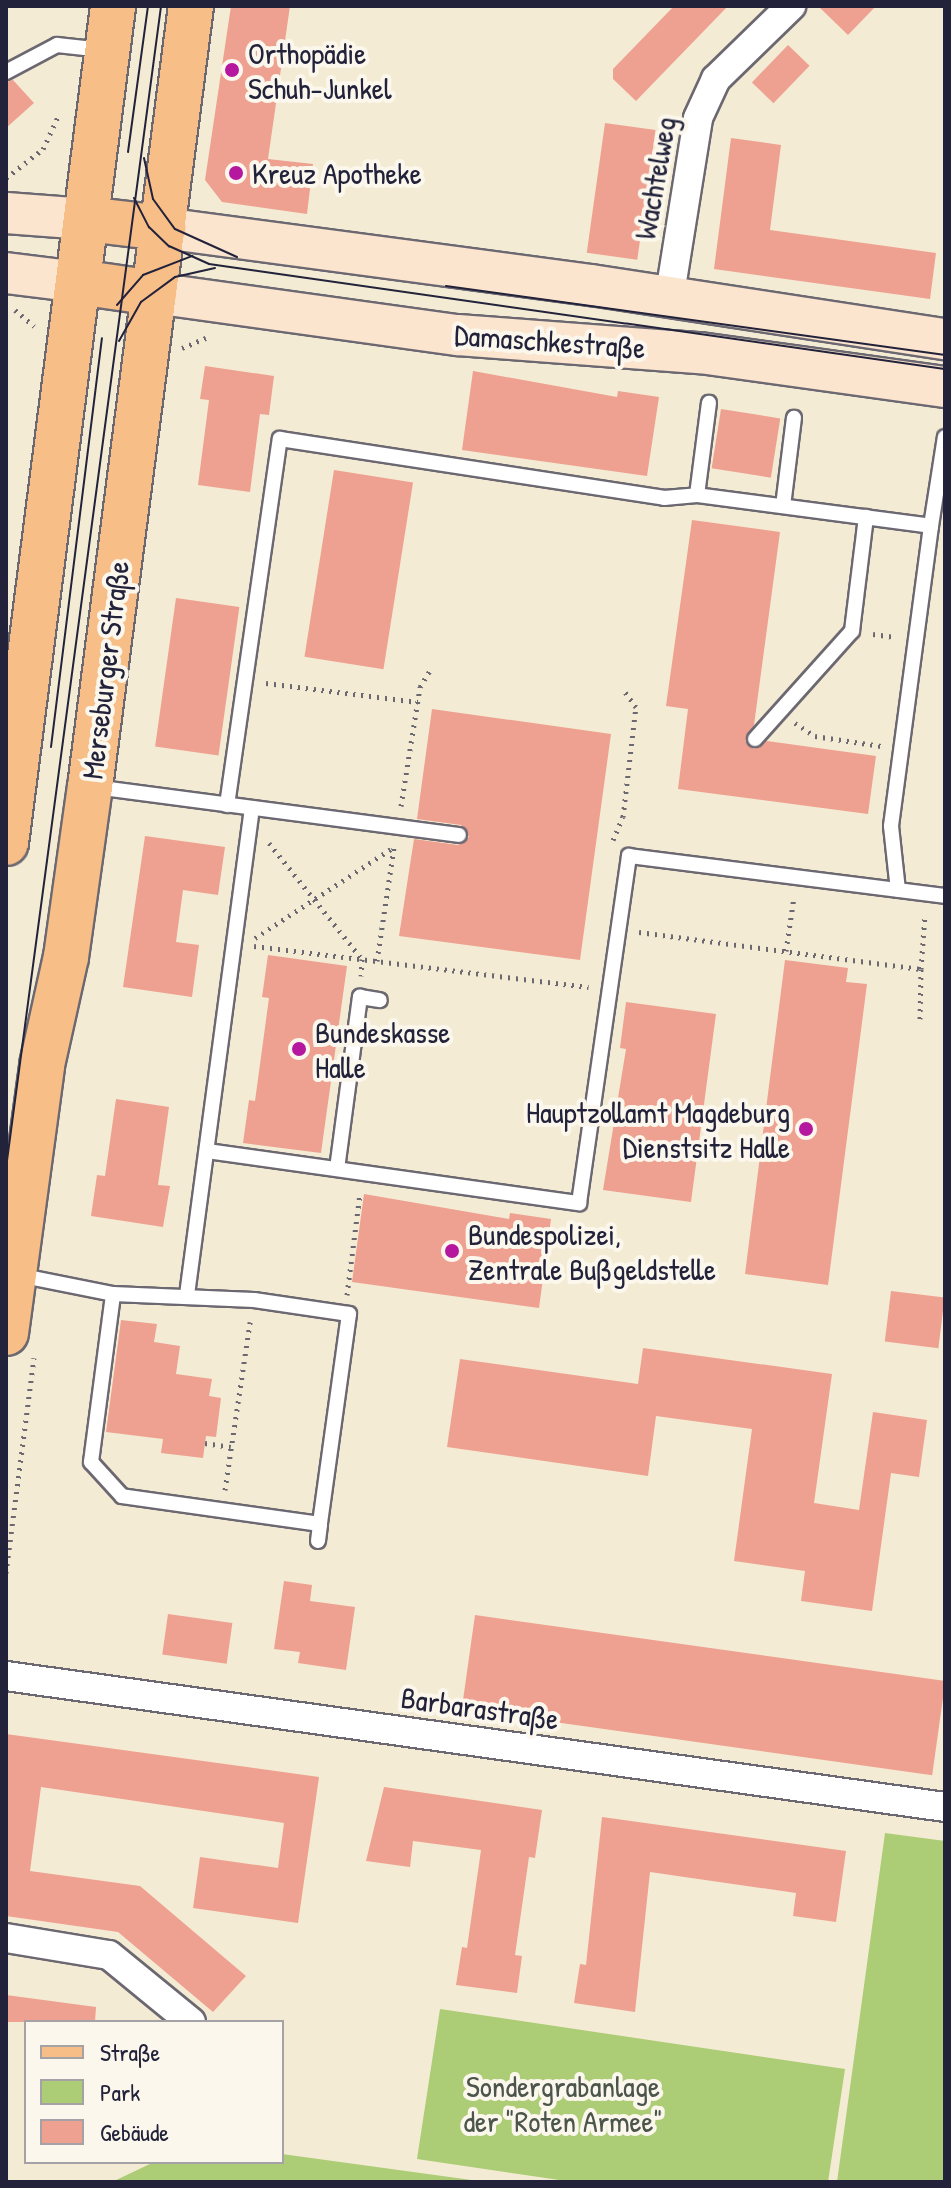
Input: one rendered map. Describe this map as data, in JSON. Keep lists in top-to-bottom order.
{
  "streets": {
    "main road": ["Merseburger Straße"],
    "street": ["Wachtelweg", "Damaschkestraße", "Barbarastraße"]
  },
  "crossings": [
    ["Wachtelweg", "Damaschkestraße"],
    ["Damaschkestraße", "Merseburger Straße"]
  ],
  "parks": ["Sondergrabanlage der \"Roten Armee\""],
  "places": [
    "Orthopädie Schuh-Junkel",
    "Kreuz Apotheke",
    "Bundeskasse Halle",
    "Hauptzollamt Magdeburg Dienstsitz Halle",
    "Bundespolizei, Zentrale Bußgeldstelle"
  ],
  "legend": ["Straße", "Park", "Gebäude"]
}
